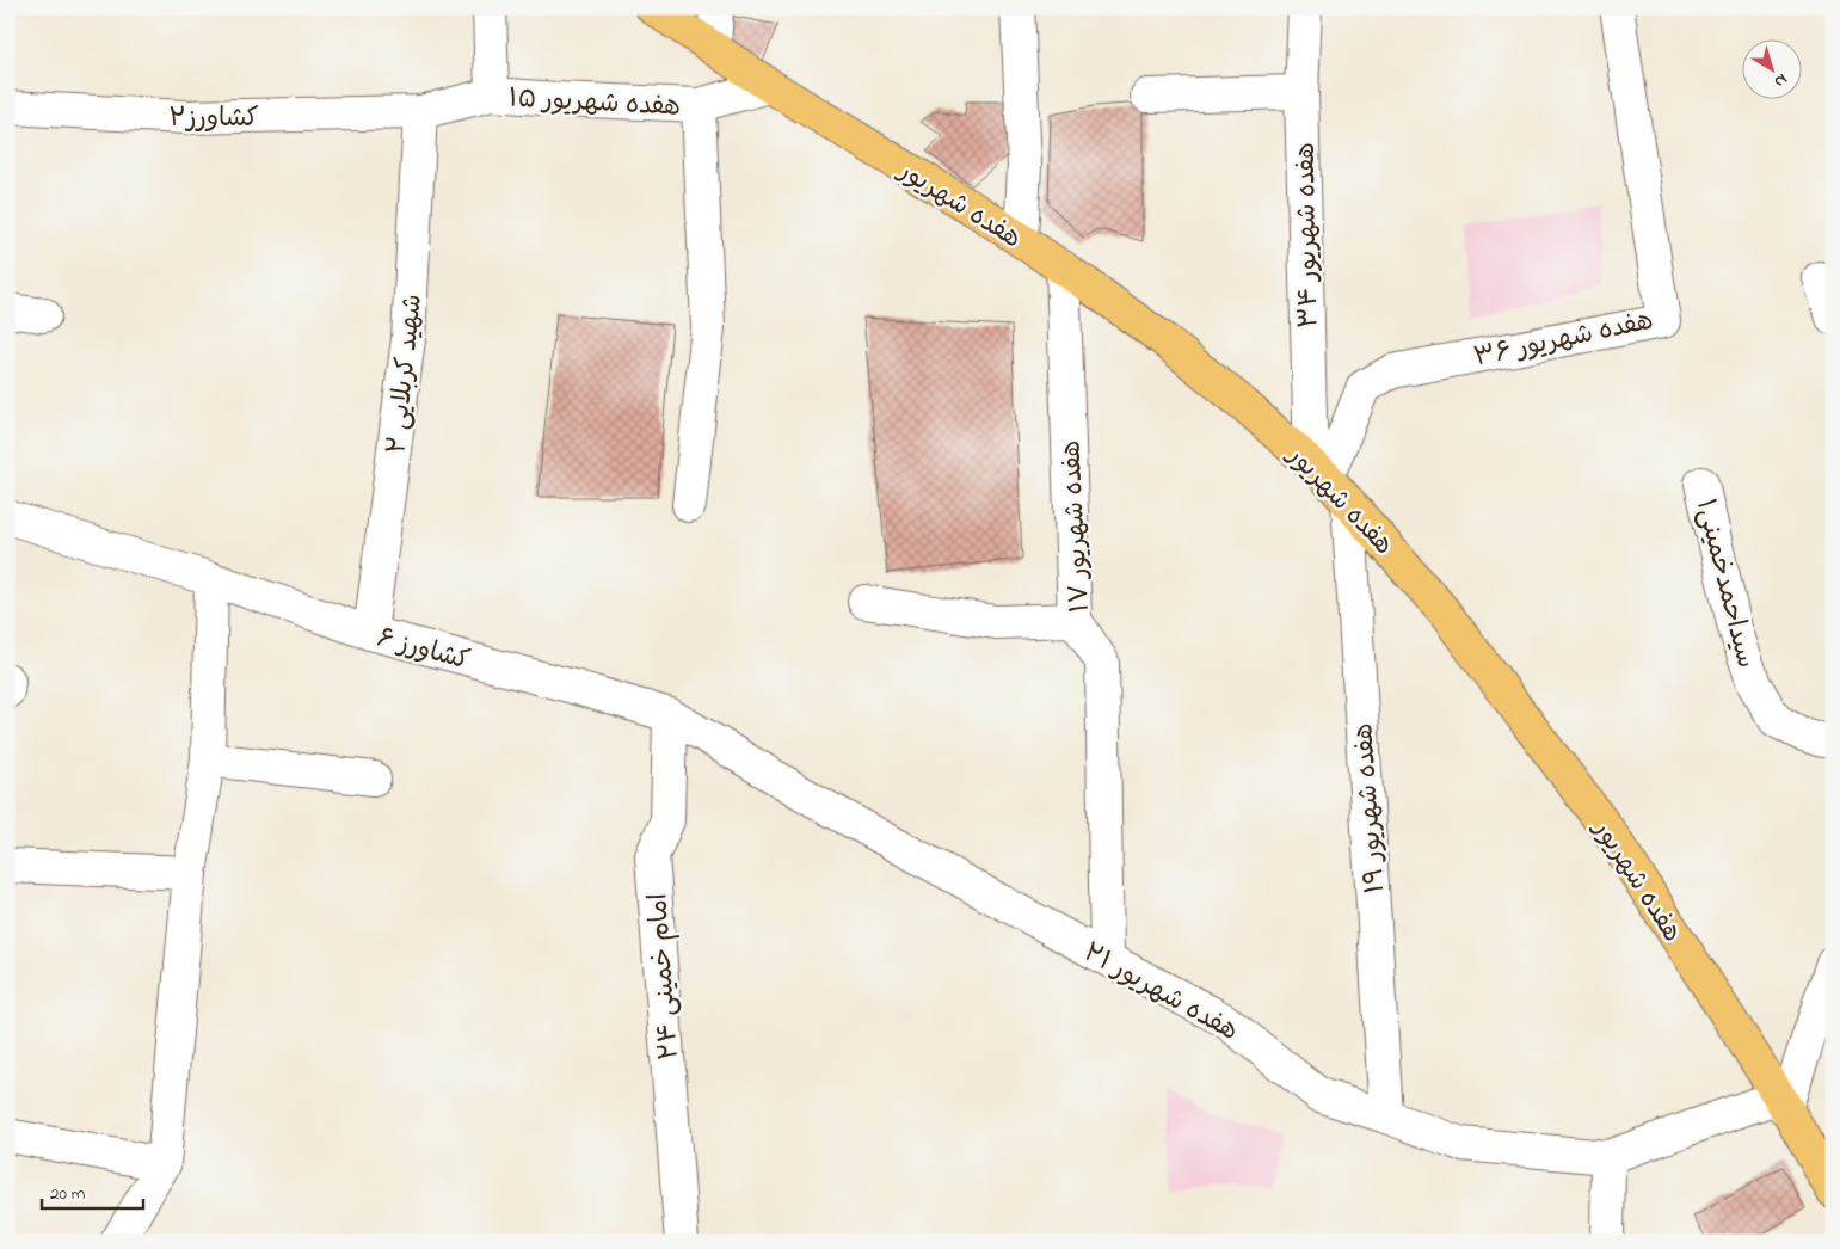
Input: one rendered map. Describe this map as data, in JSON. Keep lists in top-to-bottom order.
{
  "streets": {
    "main road": ["هفده شهریور"],
    "street": [
      "هفده شهریور ۱۵",
      "کشاورز۲",
      "هفده شهریور ۳۴",
      "هفده شهریور ۳۶",
      "شهید کربلایی ۲",
      "هفده شهریور ۱۷",
      "سیداحمدخمینی۱",
      "کشاورز ۶",
      "هفده شهریور ۱۹",
      "امام خمینی ۲۴",
      "هفده شهریور ۲۱"
    ]
  },
  "crossings": [
    ["هفده شهریور ۱۵", "کشاورز۲"],
    ["هفده شهریور ۱۵", "هفده شهریور"],
    ["هفده شهریور ۱۵", "شهید کربلایی ۲"],
    ["کشاورز۲", "شهید کربلایی ۲"],
    ["هفده شهریور", "هفده شهریور ۳۴"],
    ["هفده شهریور", "هفده شهریور ۳۶"],
    ["هفده شهریور", "هفده شهریور ۱۷"],
    ["هفده شهریور", "هفده شهریور ۱۹"],
    ["هفده شهریور", "هفده شهریور ۲۱"],
    ["هفده شهریور ۳۴", "هفده شهریور ۳۶"],
    ["شهید کربلایی ۲", "کشاورز ۶"],
    ["هفده شهریور ۱۷", "هفده شهریور ۲۱"],
    ["کشاورز ۶", "امام خمینی ۲۴"],
    ["کشاورز ۶", "هفده شهریور ۲۱"],
    ["هفده شهریور ۱۹", "هفده شهریور ۲۱"]
  ],
  "scale_bar": "20 m",
  "north": "bottom right"
}
